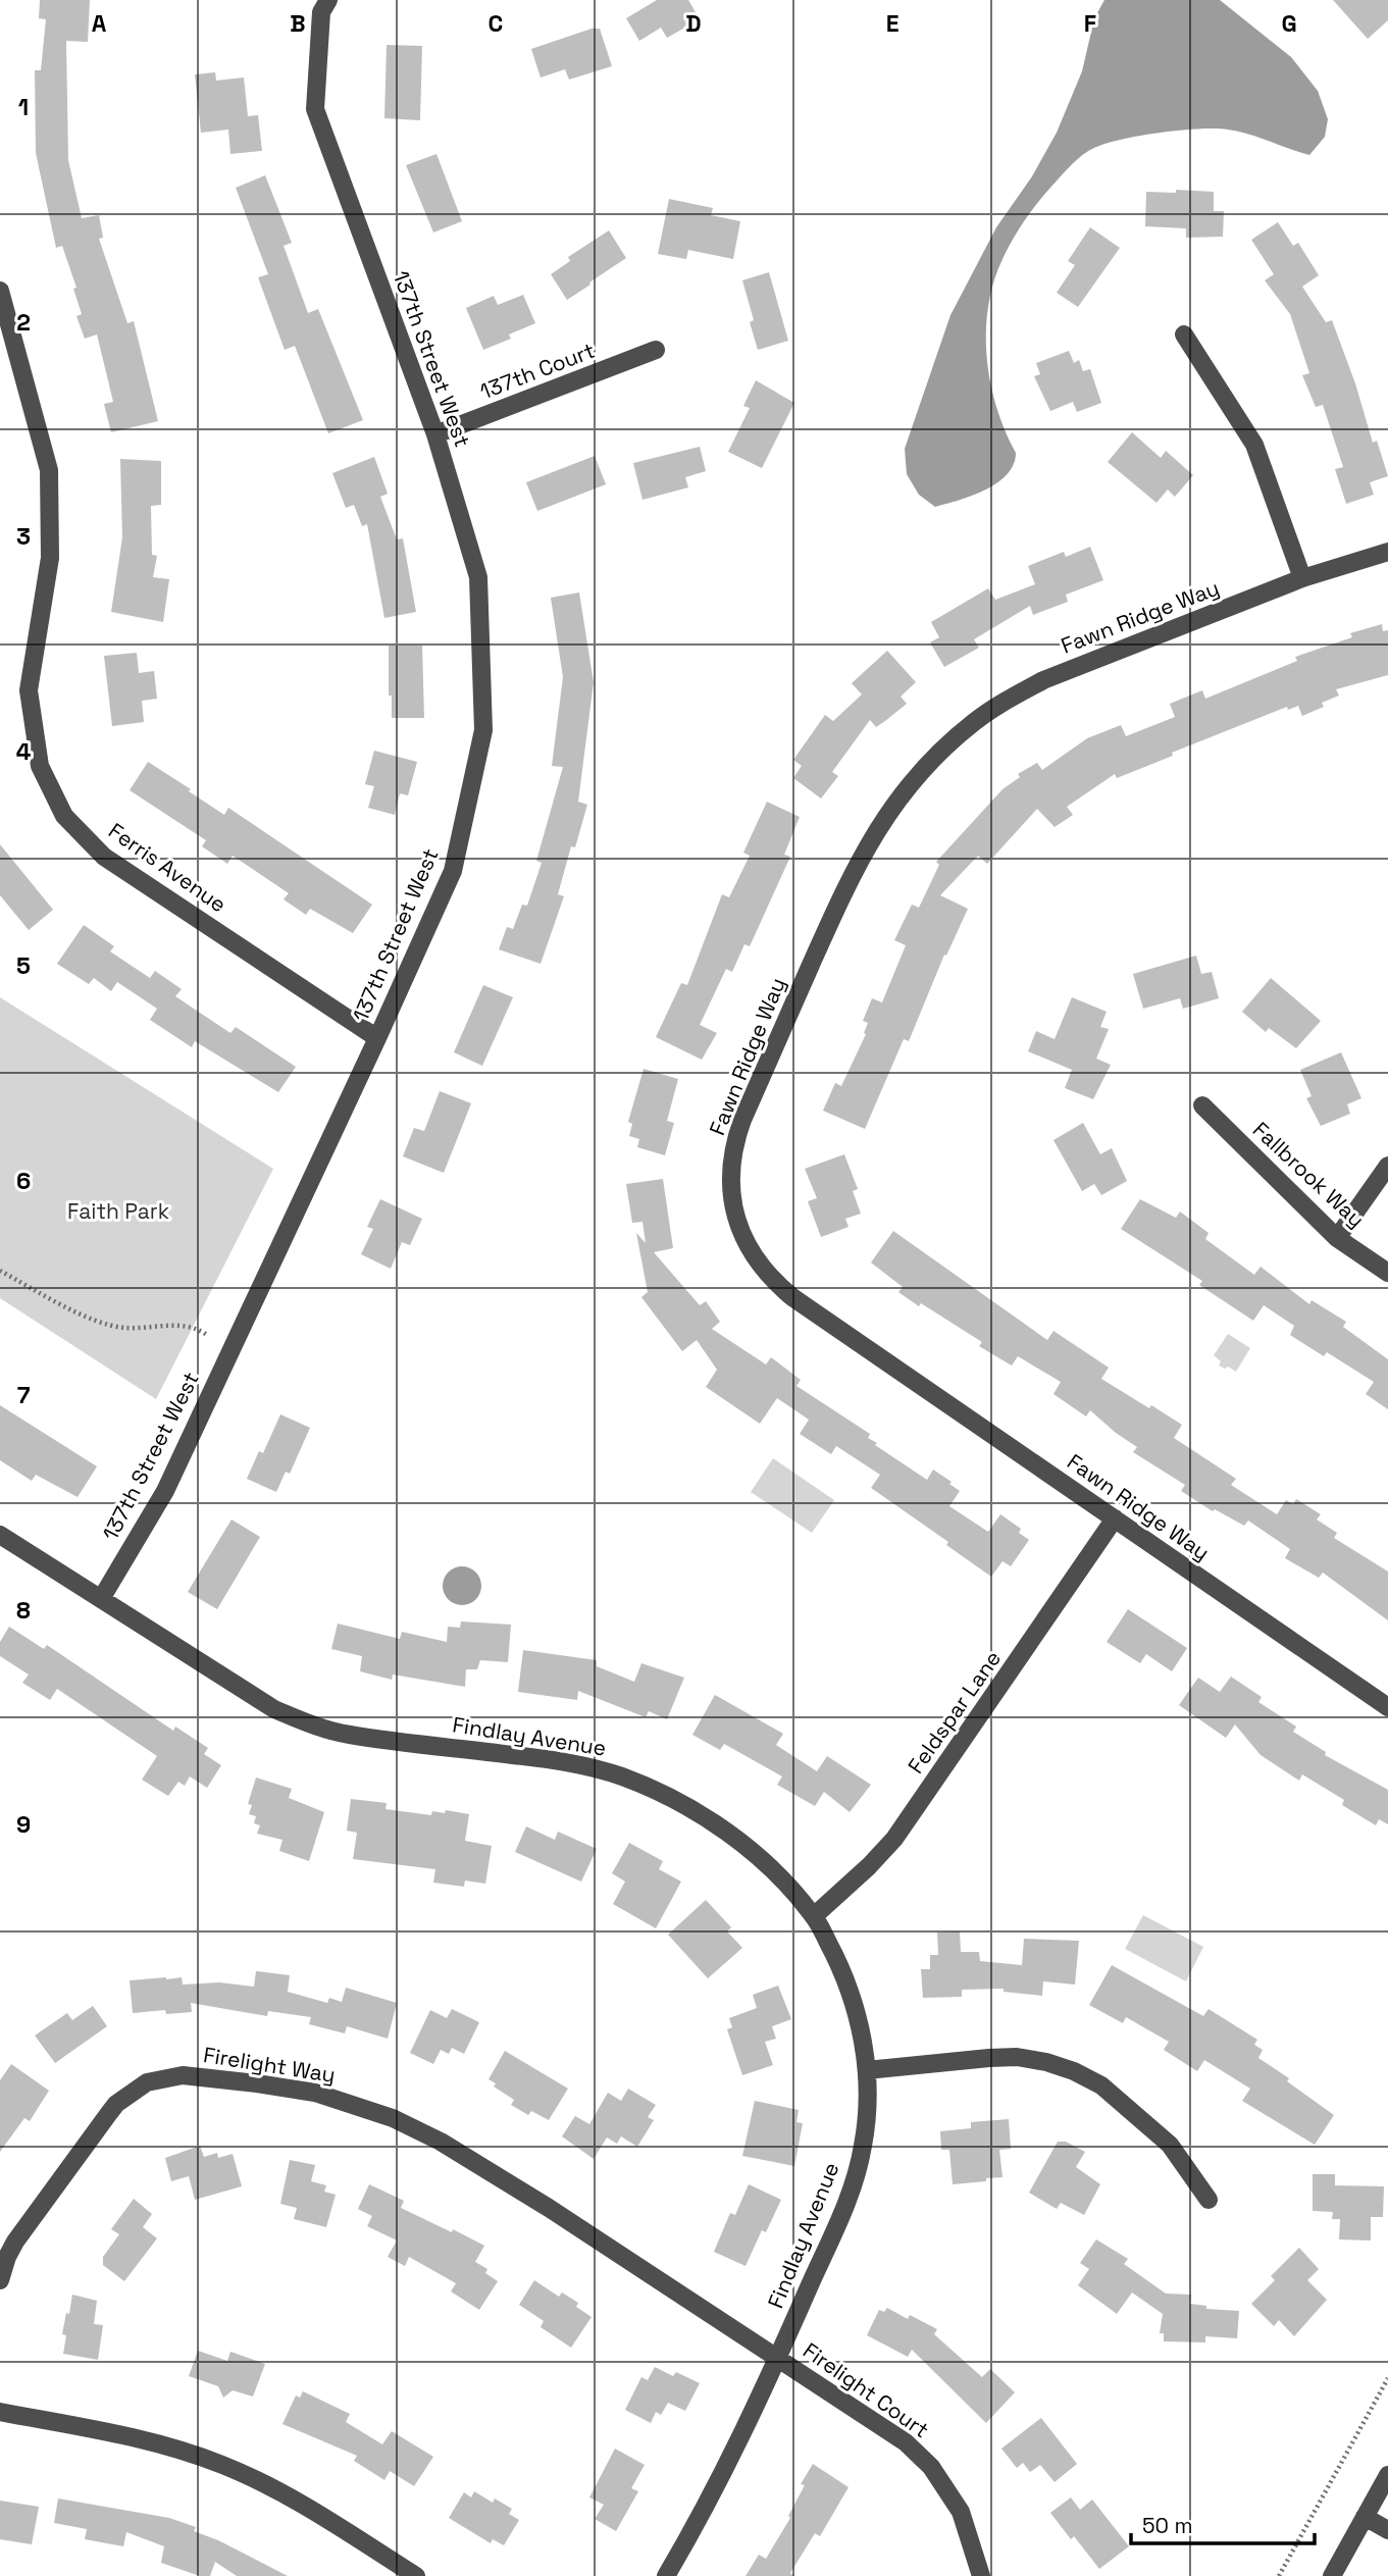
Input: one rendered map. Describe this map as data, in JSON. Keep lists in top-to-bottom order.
{
  "streets": {
    "street": [
      "137th Street West",
      "137th Court",
      "Fawn Ridge Way",
      "Ferris Avenue",
      "Fallbrook Way",
      "Feldspar Lane",
      "Findlay Avenue",
      "Firelight Way",
      "Firelight Court"
    ]
  },
  "crossings": [
    ["137th Street West", "137th Court"],
    ["137th Street West", "Ferris Avenue"],
    ["137th Street West", "Findlay Avenue"],
    ["Fawn Ridge Way", "Feldspar Lane"],
    ["Feldspar Lane", "Findlay Avenue"],
    ["Findlay Avenue", "Firelight Way"],
    ["Findlay Avenue", "Firelight Court"],
    ["Firelight Way", "Firelight Court"]
  ],
  "parks": ["Faith Park"],
  "scale_bar": "50 m",
  "grid": {
    "columns": [
      "A",
      "B",
      "C",
      "D",
      "E",
      "F",
      "G"
    ],
    "rows": [
      "1",
      "2",
      "3",
      "4",
      "5",
      "6",
      "7",
      "8",
      "9"
    ]
  }
}
